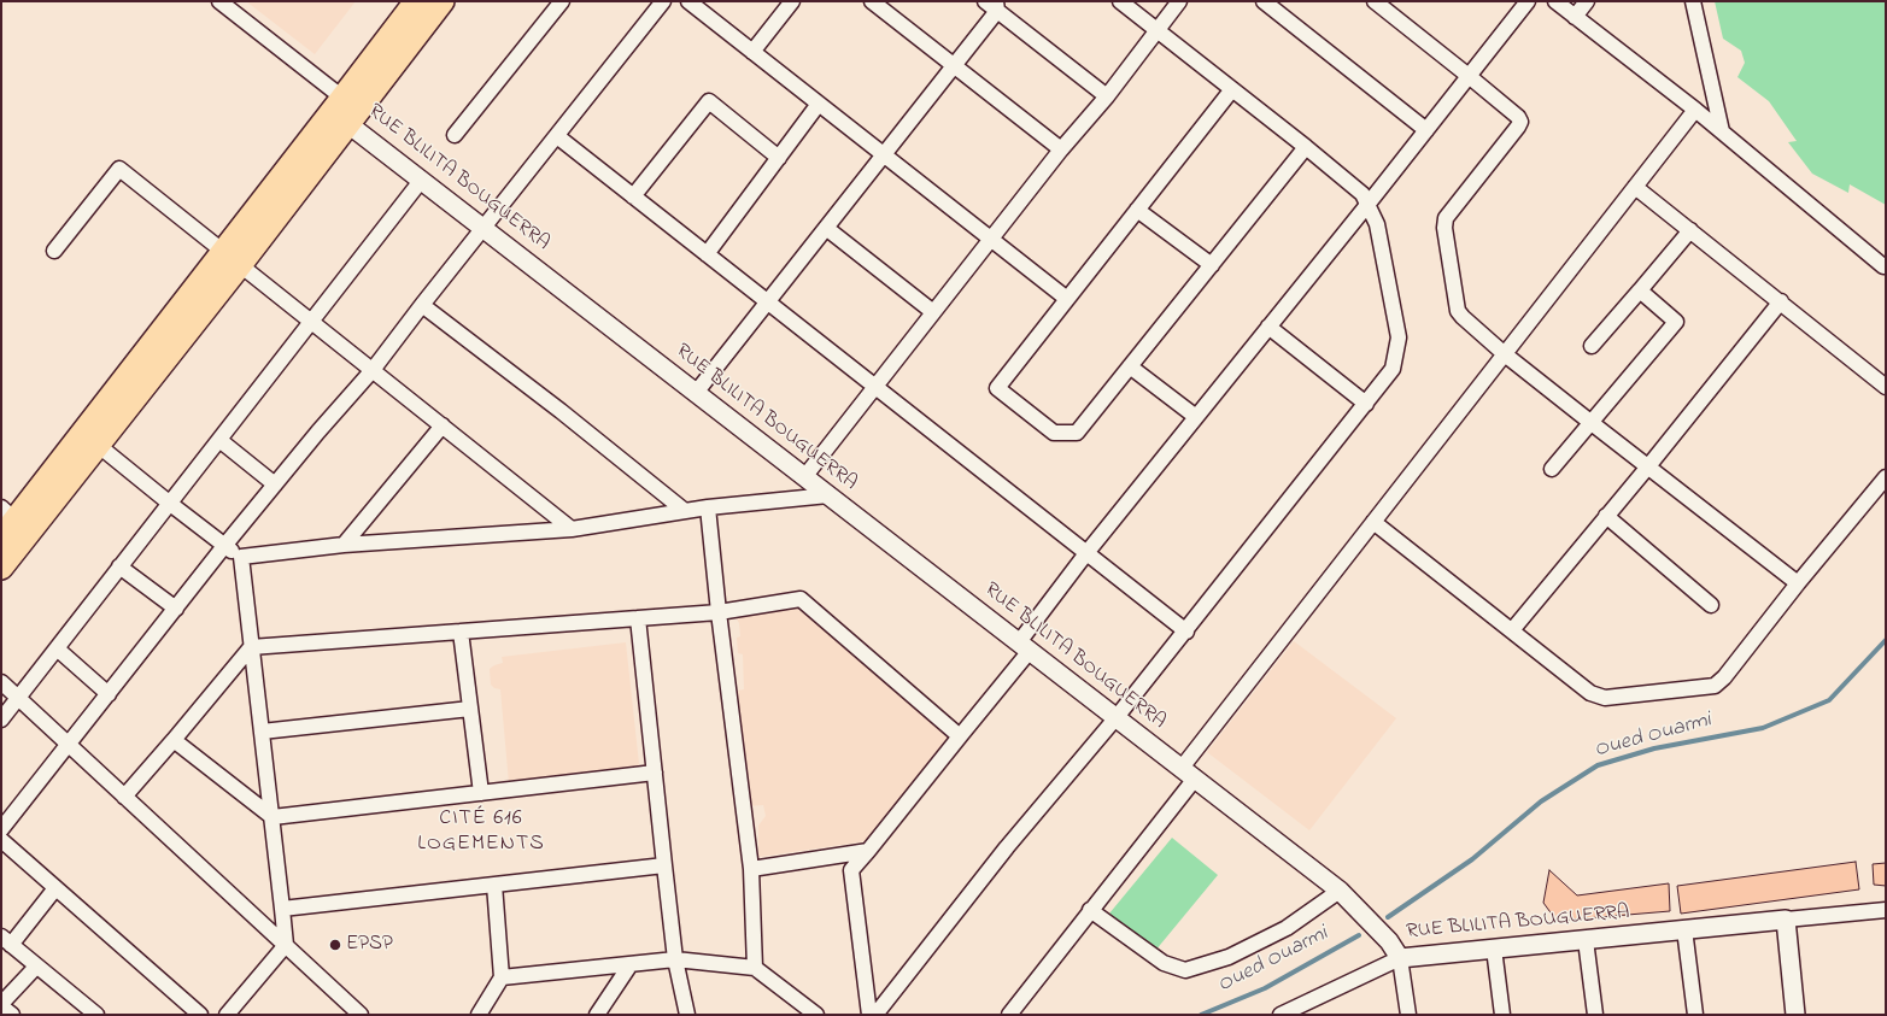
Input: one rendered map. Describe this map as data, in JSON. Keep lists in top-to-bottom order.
{
  "streets": {
    "street": ["RUE BLILITA BOUGUERRA"]
  },
  "districts": ["CITÉ 616 LOGEMENTS"],
  "water": ["Oued Ouarmi"],
  "places": ["EPSP"]
}
